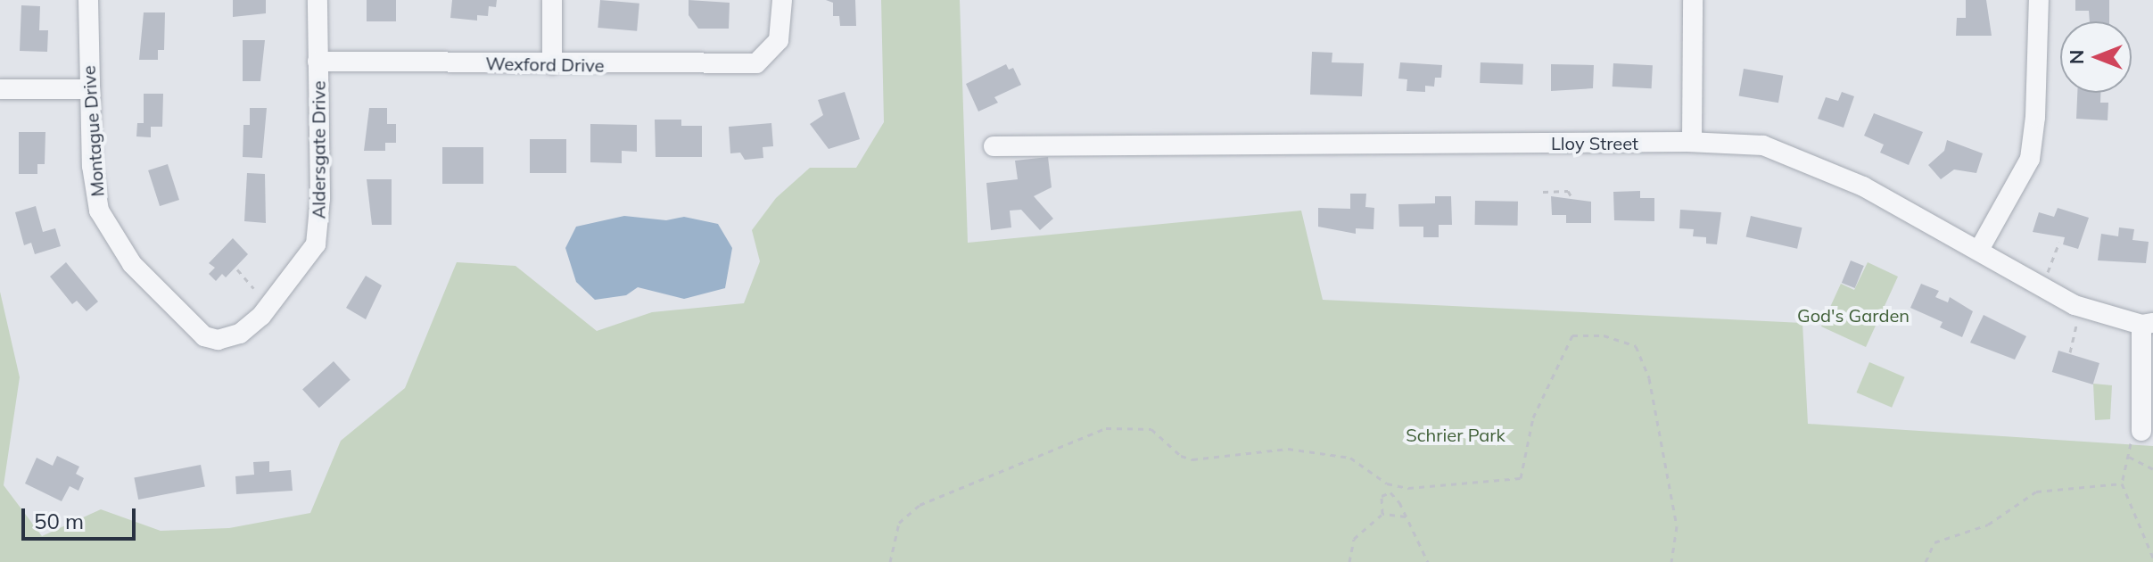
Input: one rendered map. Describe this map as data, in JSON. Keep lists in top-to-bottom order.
{
  "streets": {
    "street": [
      "Wexford Drive",
      "Montague Drive",
      "Lloy Street",
      "Aldersgate Drive"
    ]
  },
  "crossings": [
    ["Wexford Drive", "Aldersgate Drive"],
    ["Montague Drive", "Aldersgate Drive"]
  ],
  "parks": ["God's Garden", "Schrier Park"],
  "scale_bar": "50 m",
  "north": "left"
}
